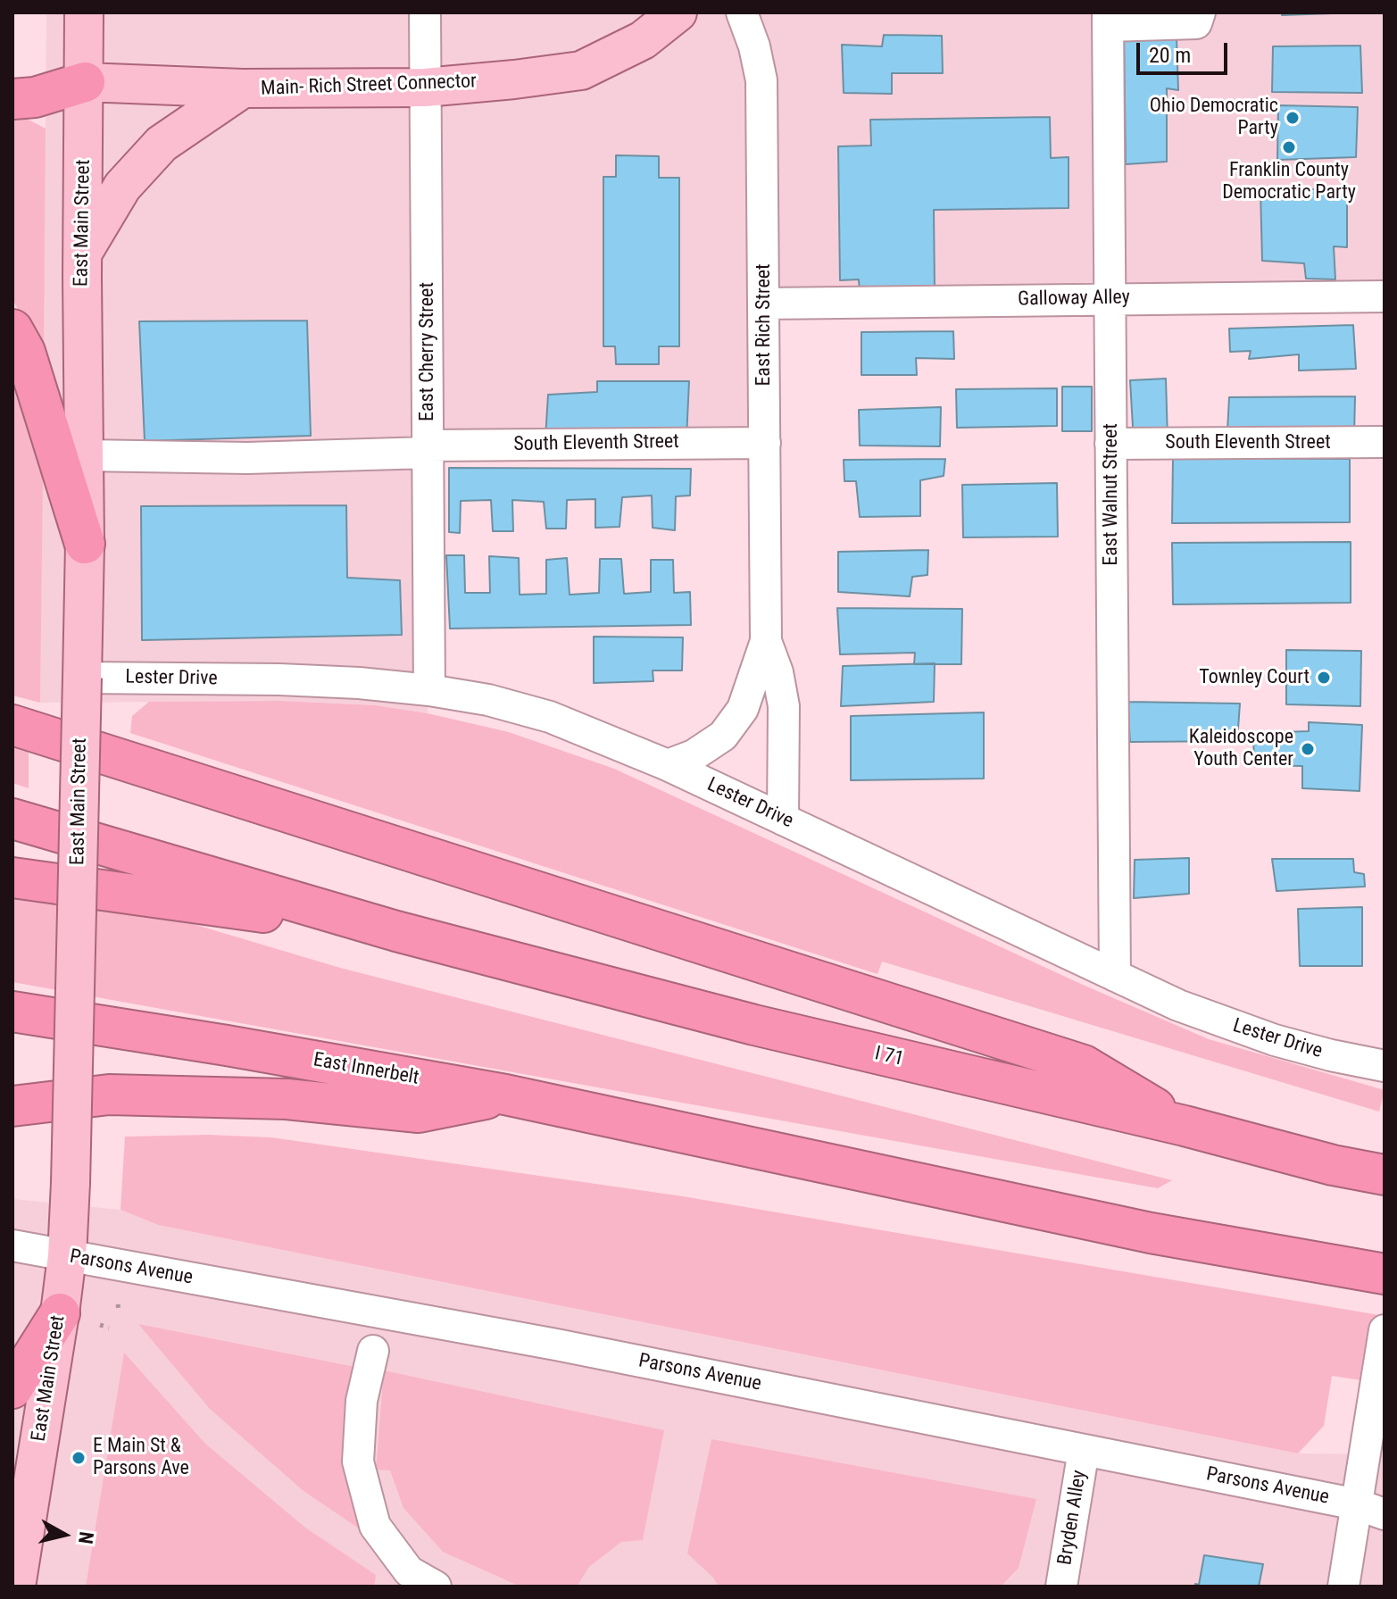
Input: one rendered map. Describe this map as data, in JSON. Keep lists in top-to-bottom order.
{
  "streets": {
    "highway": ["I 71", "East Innerbelt"],
    "main road": ["Main- Rich Street Connector", "East Main Street"],
    "street": [
      "Galloway Alley",
      "East Rich Street",
      "East Cherry Street",
      "South Eleventh Street",
      "East Walnut Street",
      "Lester Drive",
      "Parsons Avenue",
      "Bryden Alley"
    ]
  },
  "crossings": [
    ["Main- Rich Street Connector", "East Main Street"],
    ["Main- Rich Street Connector", "East Cherry Street"],
    ["East Main Street", "South Eleventh Street"],
    ["East Main Street", "Lester Drive"],
    ["East Main Street", "Parsons Avenue"],
    ["Galloway Alley", "East Rich Street"],
    ["Galloway Alley", "East Walnut Street"],
    ["East Rich Street", "South Eleventh Street"],
    ["East Rich Street", "Lester Drive"],
    ["East Cherry Street", "South Eleventh Street"],
    ["East Cherry Street", "Lester Drive"],
    ["South Eleventh Street", "East Walnut Street"],
    ["East Walnut Street", "Lester Drive"],
    ["Parsons Avenue", "Bryden Alley"]
  ],
  "places": [
    "Ohio Democratic Party",
    "Franklin County Democratic Party",
    "Townley Court",
    "Kaleidoscope Youth Center",
    "E Main St & Parsons Ave"
  ],
  "scale_bar": "20 m",
  "north": "right"
}
